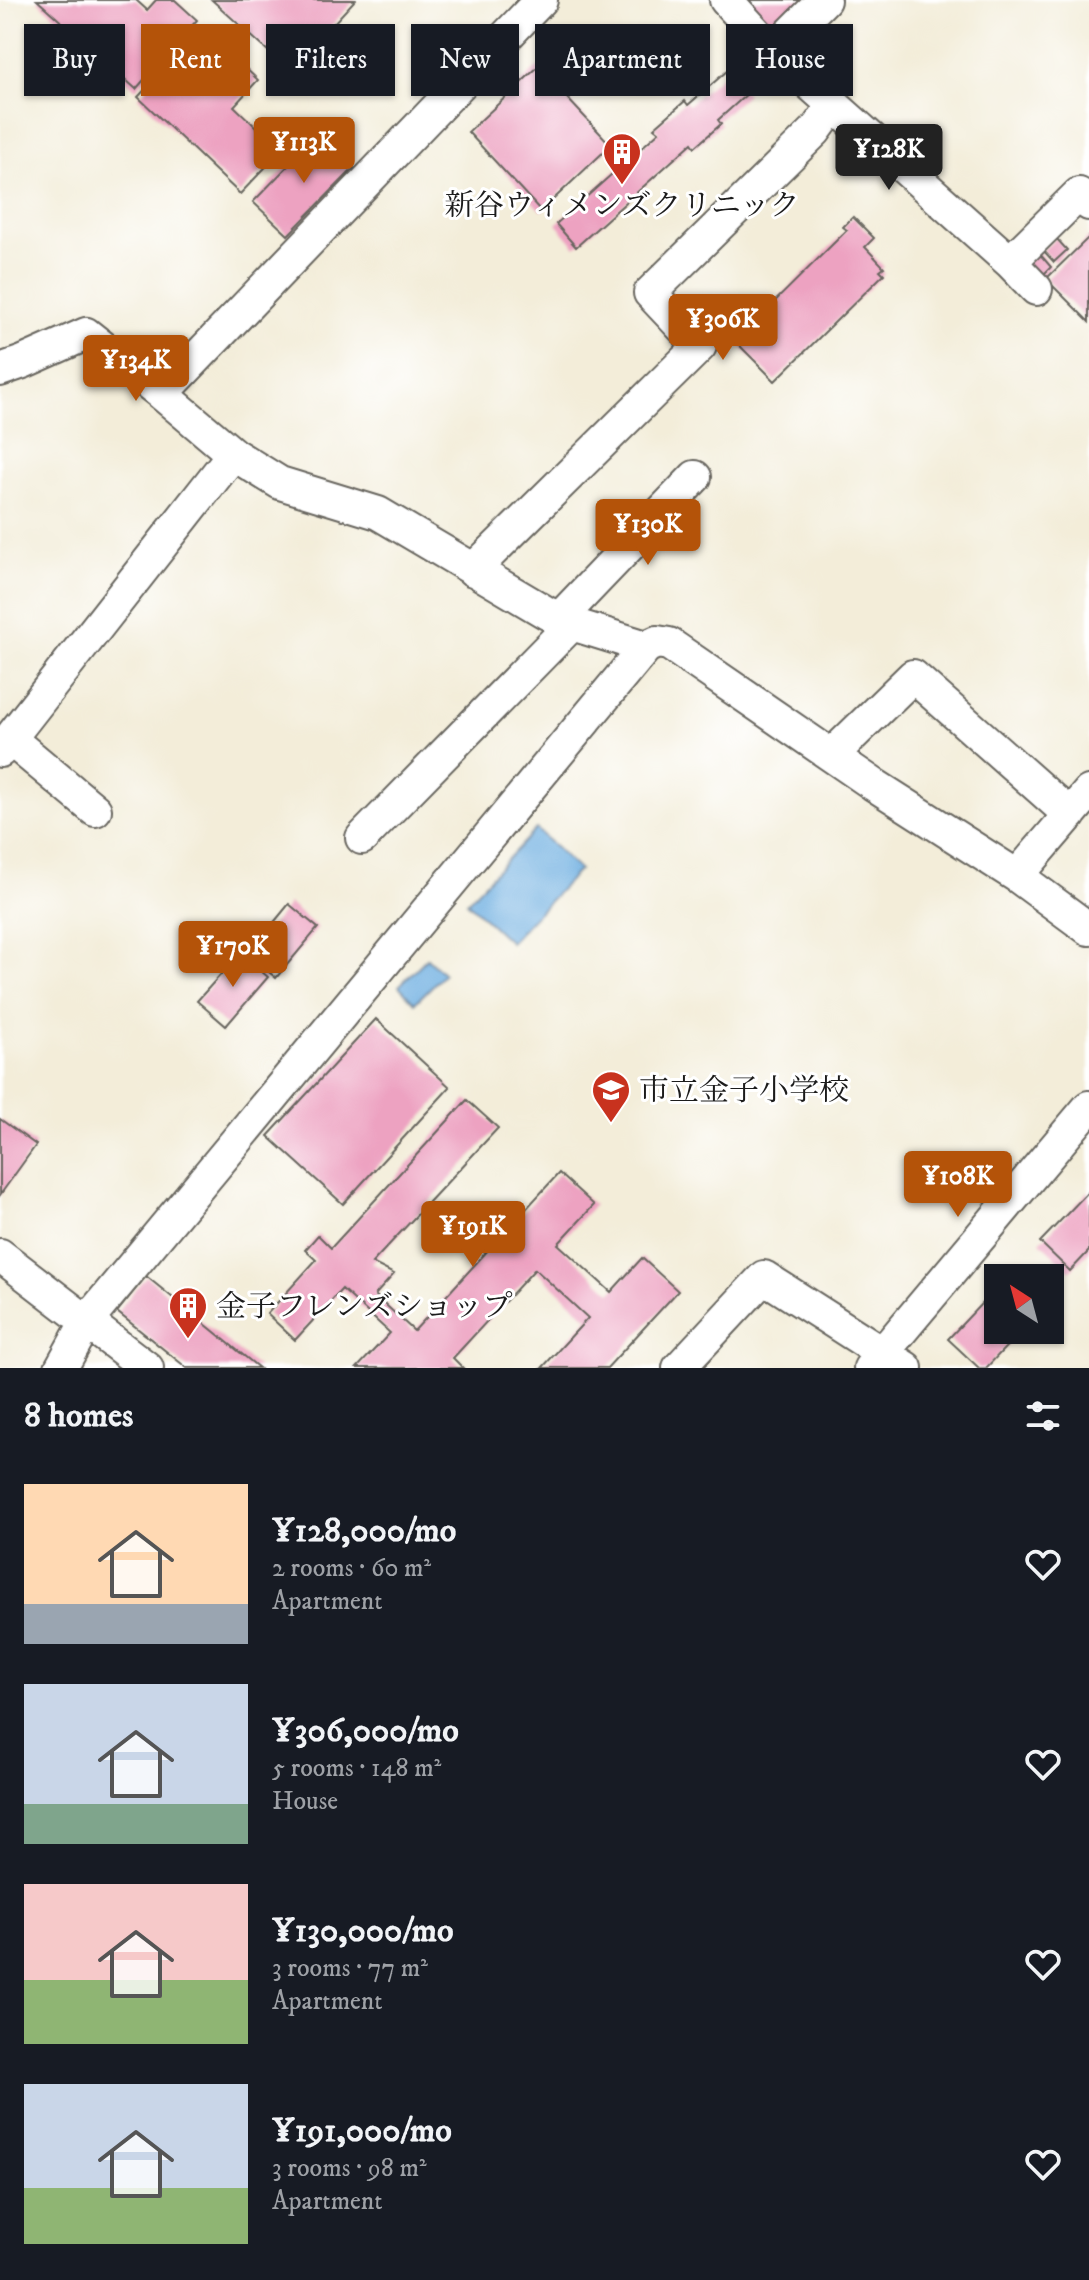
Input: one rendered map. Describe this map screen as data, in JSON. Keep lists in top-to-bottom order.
{
  "places": {
    "building": ["新谷ウィメンズクリニック", "金子フレンズショップ"],
    "school or university": ["市立金子小学校"]
  },
  "north": "top left",
  "page": {
    "chip": [
      "Buy",
      "Rent",
      "Filters",
      "New",
      "Apartment",
      "House"
    ],
    "price": [
      "¥113K",
      "¥128K",
      "¥306K",
      "¥134K",
      "¥130K",
      "¥170K",
      "¥108K",
      "¥191K"
    ],
    "heading": "8 homes",
    "list": [
      {
        "name": "¥128,000/mo",
        "note": "2 rooms · 60 m² · Apartment"
      },
      {
        "name": "¥306,000/mo",
        "note": "5 rooms · 148 m² · House"
      },
      {
        "name": "¥130,000/mo",
        "note": "3 rooms · 77 m² · Apartment"
      },
      {
        "name": "¥191,000/mo",
        "note": "3 rooms · 98 m² · Apartment"
      }
    ]
  }
}
